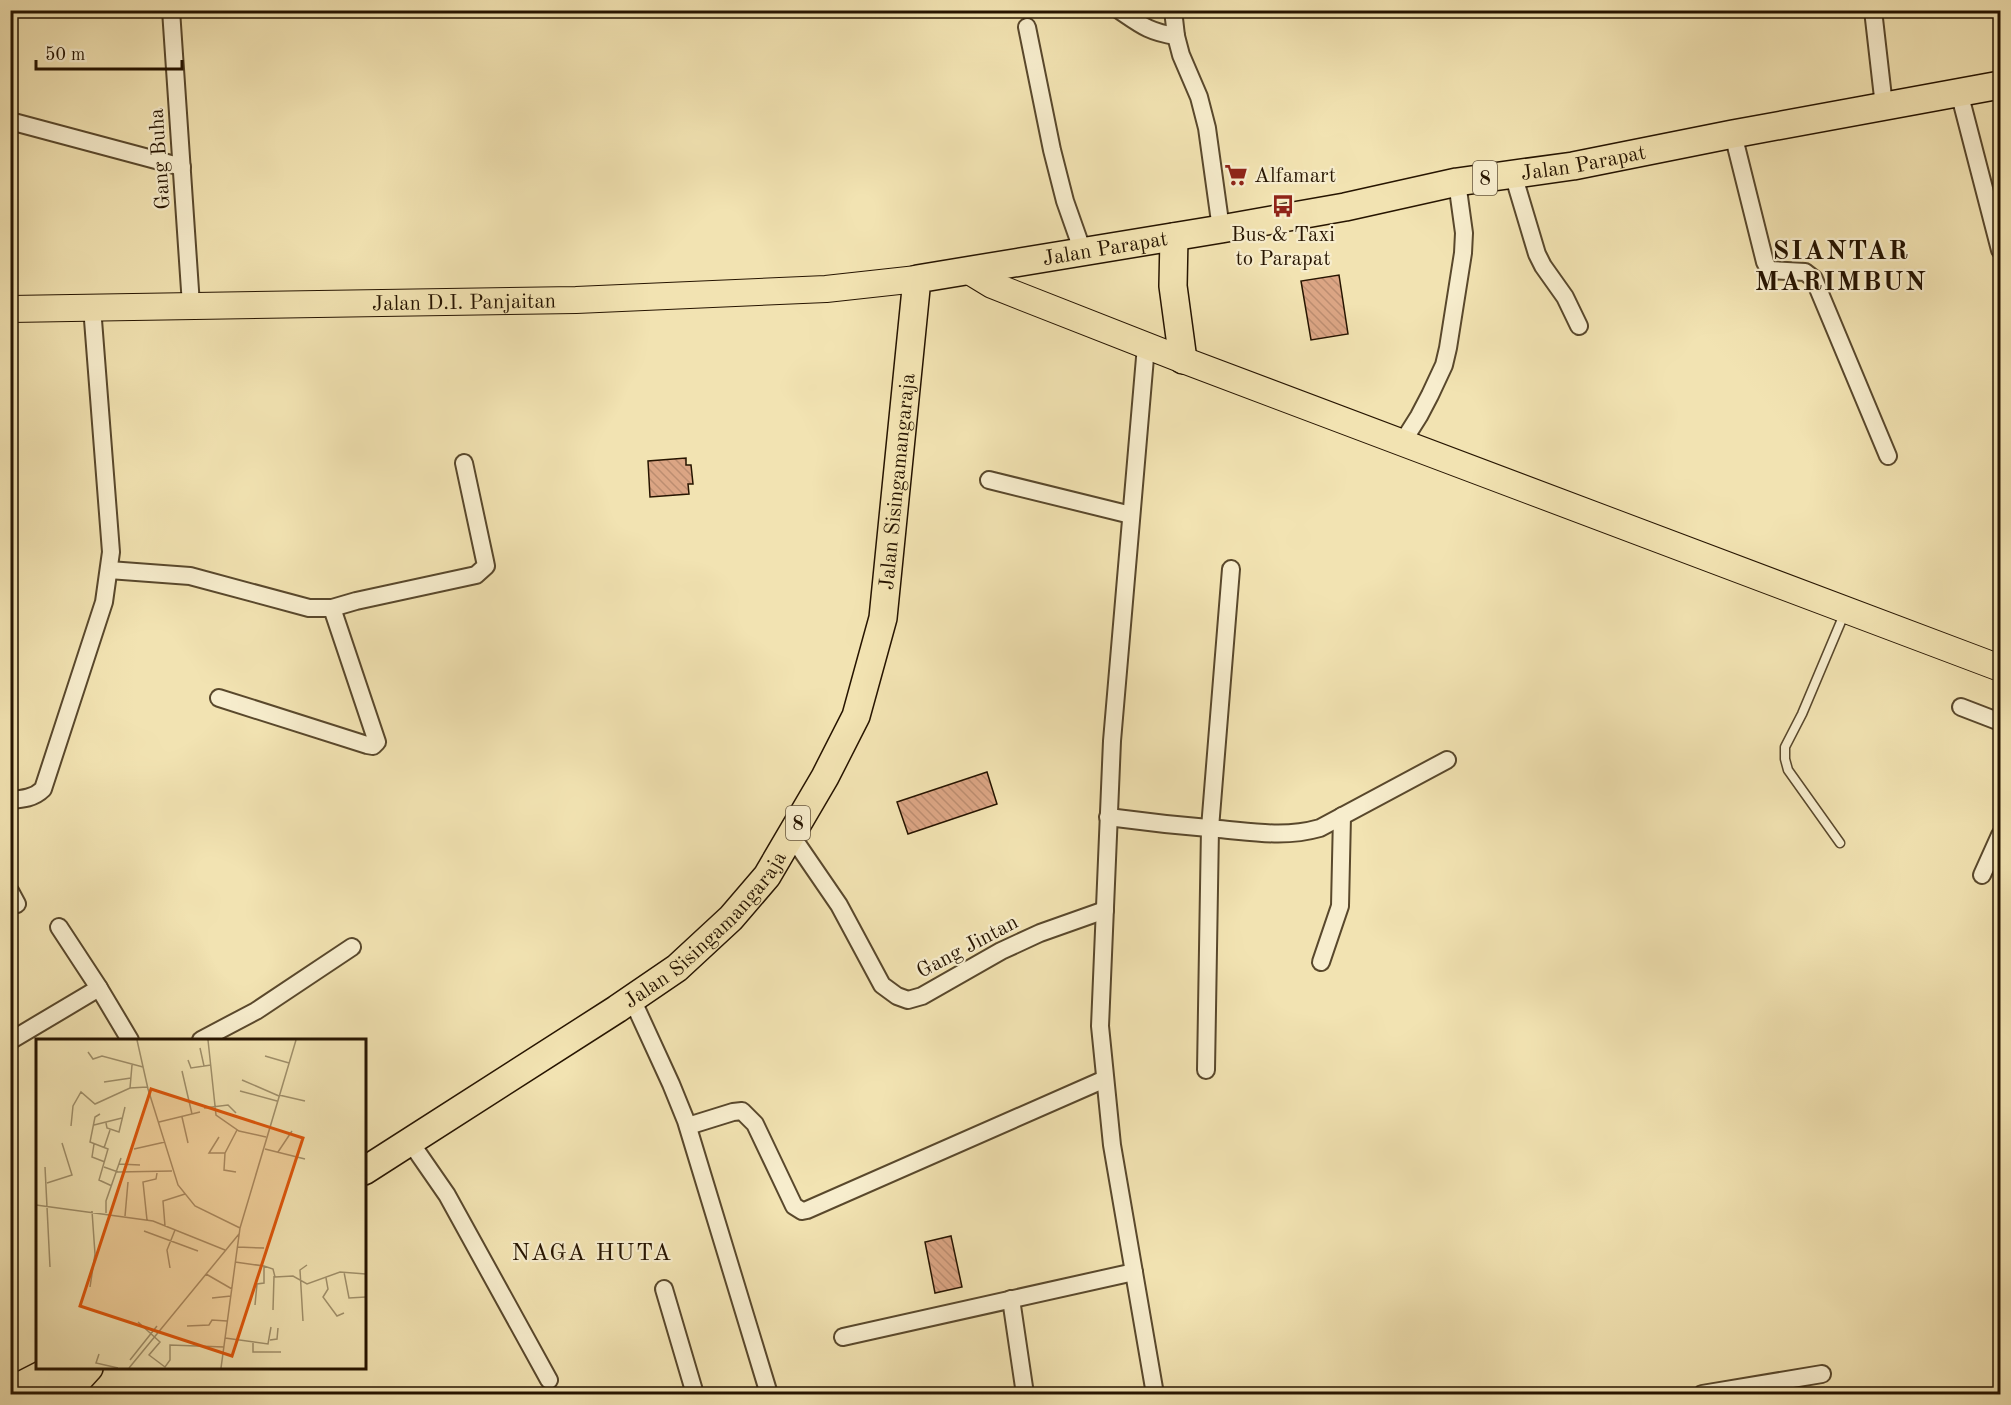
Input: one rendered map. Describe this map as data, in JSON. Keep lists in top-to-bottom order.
{
  "streets": {
    "highway": ["Jalan Parapat", "8", "Jalan Sisingamangaraja"],
    "main road": ["Jalan D.I. Panjaitan"],
    "street": ["Gang Buha", "Gang Jintan"]
  },
  "crossings": [
    ["Gang Buha", "Jalan D.I. Panjaitan"],
    ["Jalan Parapat", "Jalan D.I. Panjaitan"],
    ["Jalan Parapat", "Jalan Sisingamangaraja"],
    ["Jalan D.I. Panjaitan", "Jalan Sisingamangaraja"],
    ["Jalan Sisingamangaraja", "Gang Jintan"]
  ],
  "districts": ["SIANTAR MARIMBUN", "NAGA HUTA"],
  "places": {
    "supermarket": ["Alfamart"],
    "bus stop": ["Bus & Taxi to Parapat"]
  },
  "scale_bar": "50 m"
}
